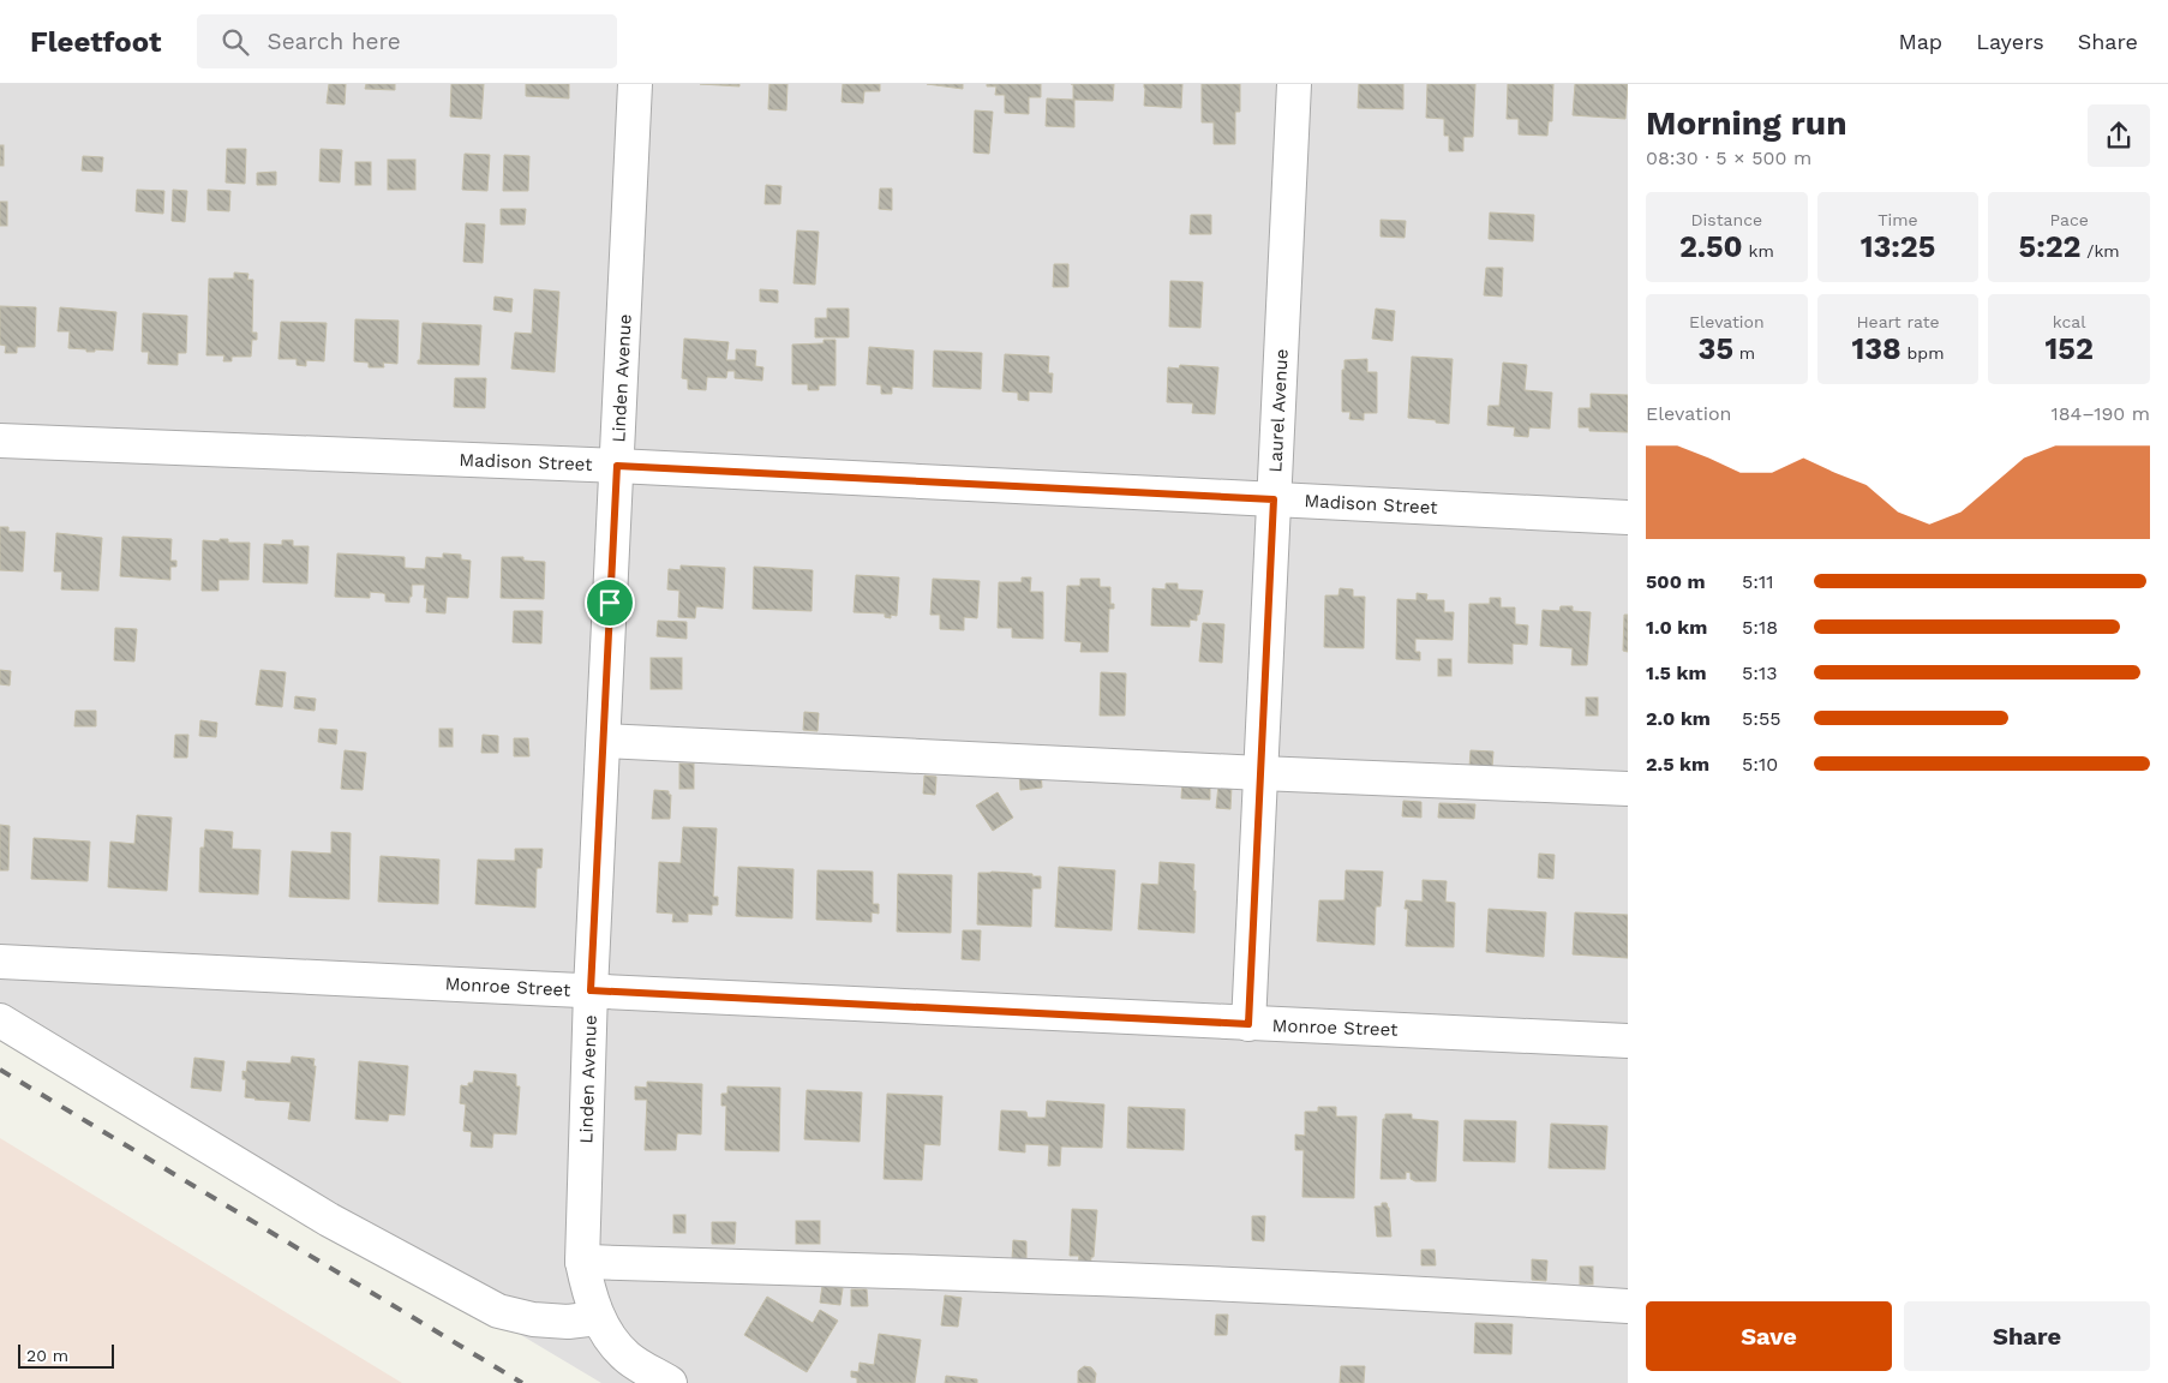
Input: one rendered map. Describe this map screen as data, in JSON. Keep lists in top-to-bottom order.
{
  "streets": {
    "street": [
      "Linden Avenue",
      "Laurel Avenue",
      "Madison Street",
      "Monroe Street"
    ]
  },
  "crossings": [
    ["Linden Avenue", "Madison Street"],
    ["Linden Avenue", "Monroe Street"],
    ["Laurel Avenue", "Madison Street"],
    ["Laurel Avenue", "Monroe Street"]
  ],
  "scale_bar": "20 m",
  "page": {
    "header": "Fleetfoot",
    "search": "Search here",
    "nav": ["Map", "Layers", "Share"],
    "heading": ["Morning run", "08:30 · 5 × 500 m"],
    "stats": [
      ["Distance", "2.50 km"],
      ["Time", "13:25"],
      ["Pace", "5:22 /km"],
      ["Elevation", "35 m"],
      ["Heart rate", "138 bpm"],
      ["kcal", "152"]
    ],
    "chart": ["Elevation", "184–190 m"],
    "list": [
      {
        "name": "500 m",
        "note": "5:11"
      },
      {
        "name": "1.0 km",
        "note": "5:18"
      },
      {
        "name": "1.5 km",
        "note": "5:13"
      },
      {
        "name": "2.0 km",
        "note": "5:55"
      },
      {
        "name": "2.5 km",
        "note": "5:10"
      }
    ],
    "buttons": ["Save", "Share"],
    "scale": "20 m"
  }
}
